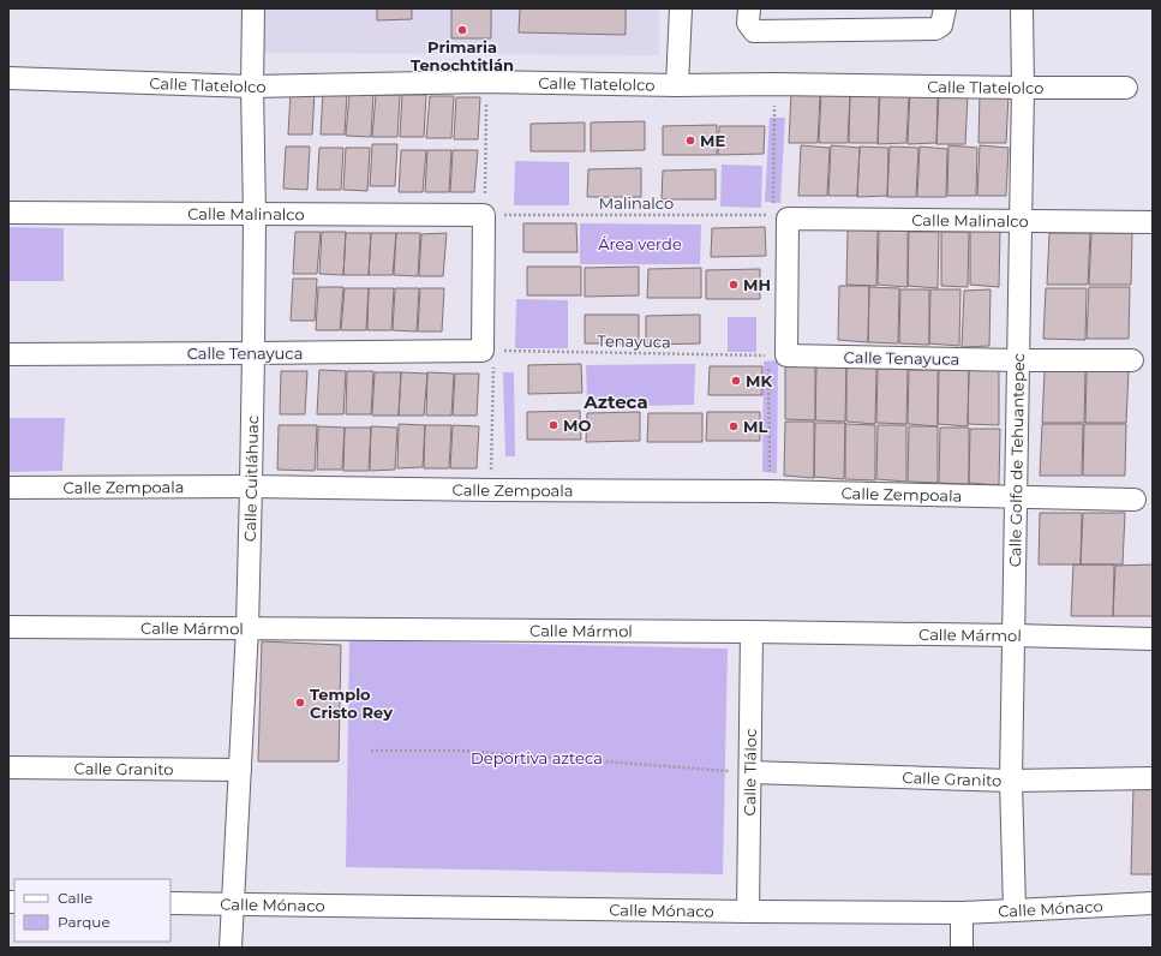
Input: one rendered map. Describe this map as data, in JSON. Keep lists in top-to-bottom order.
{
  "streets": {
    "street": [
      "Calle Tlatelolco",
      "Calle Malinalco",
      "Calle Tenayuca",
      "Calle Golfo de Tehuantepec",
      "Calle Cuitláhuac",
      "Calle Zempoala",
      "Calle Mármol",
      "Calle Granito",
      "Calle Tláloc",
      "Calle Mónaco"
    ],
    "path": ["Malinalco", "Tenayuca"]
  },
  "crossings": [
    ["Calle Tlatelolco", "Calle Golfo de Tehuantepec"],
    ["Calle Tlatelolco", "Calle Cuitláhuac"],
    ["Malinalco", "Calle Malinalco"],
    ["Calle Malinalco", "Calle Golfo de Tehuantepec"],
    ["Calle Malinalco", "Calle Cuitláhuac"],
    ["Tenayuca", "Calle Tenayuca"],
    ["Calle Tenayuca", "Calle Golfo de Tehuantepec"],
    ["Calle Tenayuca", "Calle Cuitláhuac"],
    ["Calle Golfo de Tehuantepec", "Calle Zempoala"],
    ["Calle Golfo de Tehuantepec", "Calle Mármol"],
    ["Calle Golfo de Tehuantepec", "Calle Granito"],
    ["Calle Golfo de Tehuantepec", "Calle Mónaco"],
    ["Calle Cuitláhuac", "Calle Zempoala"],
    ["Calle Cuitláhuac", "Calle Mármol"],
    ["Calle Cuitláhuac", "Calle Granito"],
    ["Calle Cuitláhuac", "Calle Mónaco"],
    ["Calle Mármol", "Calle Tláloc"],
    ["Calle Granito", "Calle Tláloc"],
    ["Calle Tláloc", "Calle Mónaco"]
  ],
  "districts": ["Azteca"],
  "parks": ["Área verde", "Deportiva azteca"],
  "places": [
    "Primaria Tenochtitlán",
    "ME",
    "MH",
    "MK",
    "MO",
    "ML",
    "Templo Cristo Rey"
  ],
  "legend": ["Calle", "Parque"]
}
